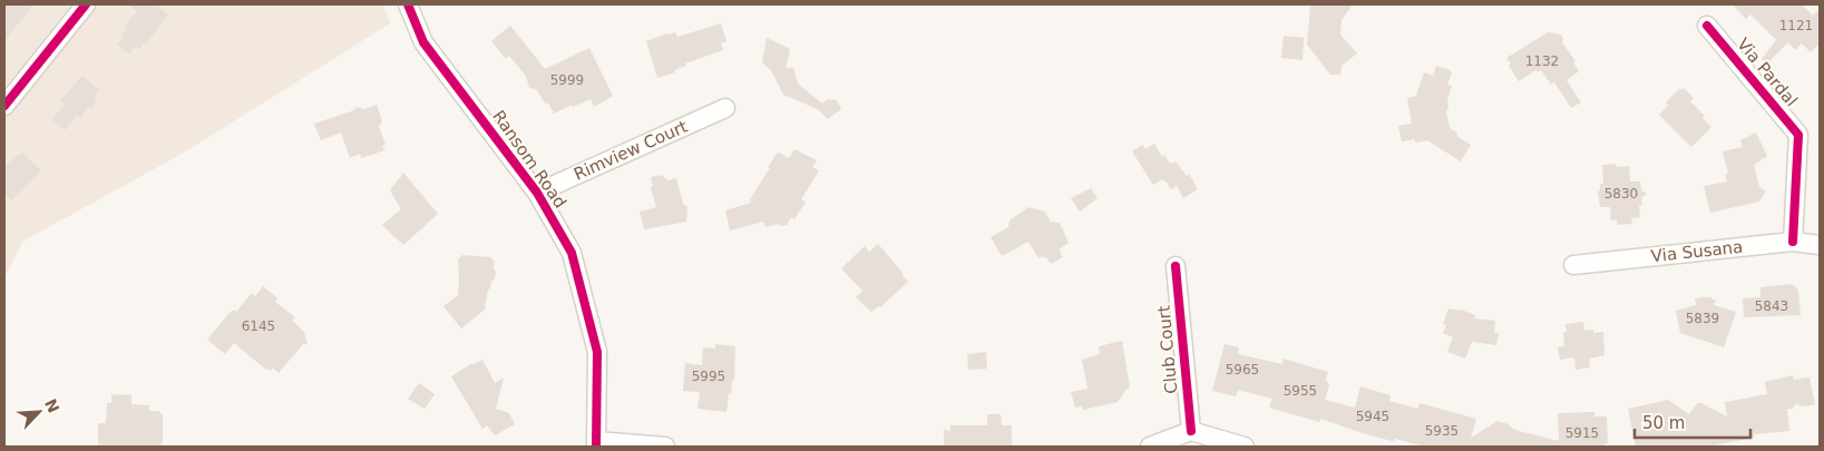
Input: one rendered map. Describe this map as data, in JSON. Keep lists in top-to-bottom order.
{
  "streets": {
    "street": [
      "Via Pardal",
      "Rimview Court",
      "Ransom Road",
      "Via Susana",
      "Club Court"
    ]
  },
  "crossings": [
    ["Via Pardal", "Via Susana"],
    ["Rimview Court", "Ransom Road"]
  ],
  "house_numbers": [
    "1121",
    "1132",
    "5999",
    "5830",
    "5843",
    "5839",
    "6145",
    "5965",
    "5995",
    "5955",
    "5945",
    "5935",
    "5915"
  ],
  "scale_bar": "50 m",
  "north": "top right"
}
